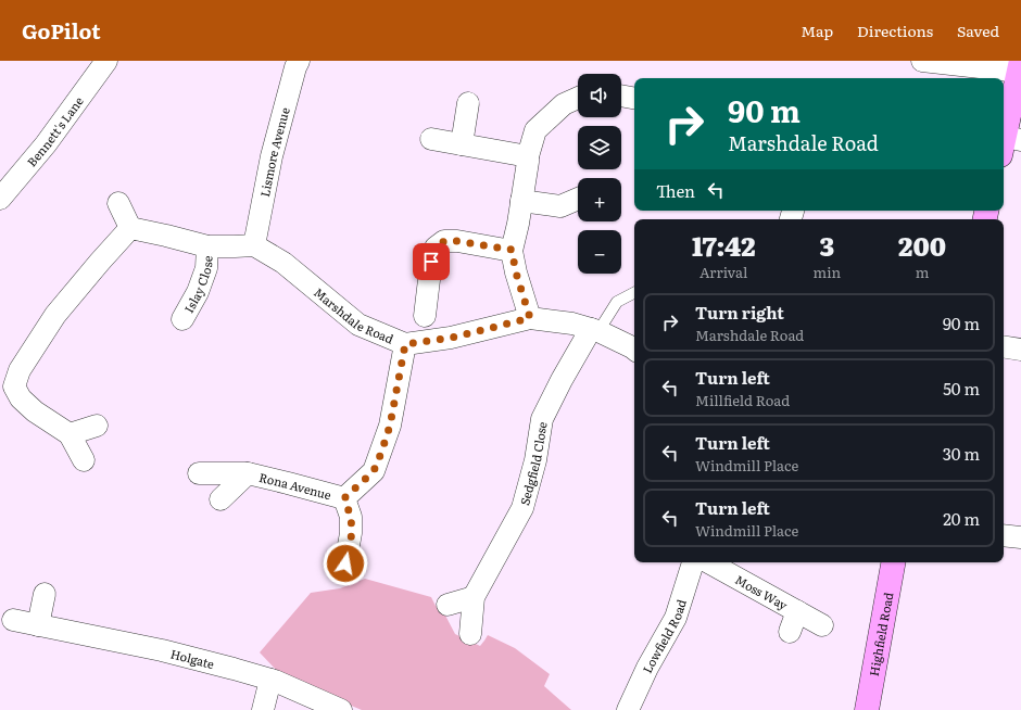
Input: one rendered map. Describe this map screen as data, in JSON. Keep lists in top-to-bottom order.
{
  "streets": {
    "street": [
      "Bennett's Lane",
      "Lismore Avenue",
      "Islay Close",
      "Marshdale Road",
      "Sedgfield Close",
      "Rona Avenue",
      "Moss Way",
      "Highfield Road",
      "Lowfield Road",
      "Holgate"
    ]
  },
  "crossings": [
    ["Lismore Avenue", "Marshdale Road"],
    ["Marshdale Road", "Sedgfield Close"],
    ["Marshdale Road", "Rona Avenue"]
  ],
  "page": {
    "header": "GoPilot",
    "nav": ["Map", "Directions", "Saved"],
    "map_buttons": ["+", "−"],
    "turn": ["90 m", "Marshdale Road"],
    "then": "Then",
    "eta": [
      "17:42",
      "Arrival",
      "3",
      "min",
      "200",
      "m"
    ],
    "list": [
      {
        "name": "Turn right",
        "note": "Marshdale Road",
        "value": "90 m"
      },
      {
        "name": "Turn left",
        "note": "Millfield Road",
        "value": "50 m"
      },
      {
        "name": "Turn left",
        "note": "Windmill Place",
        "value": "30 m"
      },
      {
        "name": "Turn left",
        "note": "Windmill Place",
        "value": "20 m"
      }
    ]
  }
}
